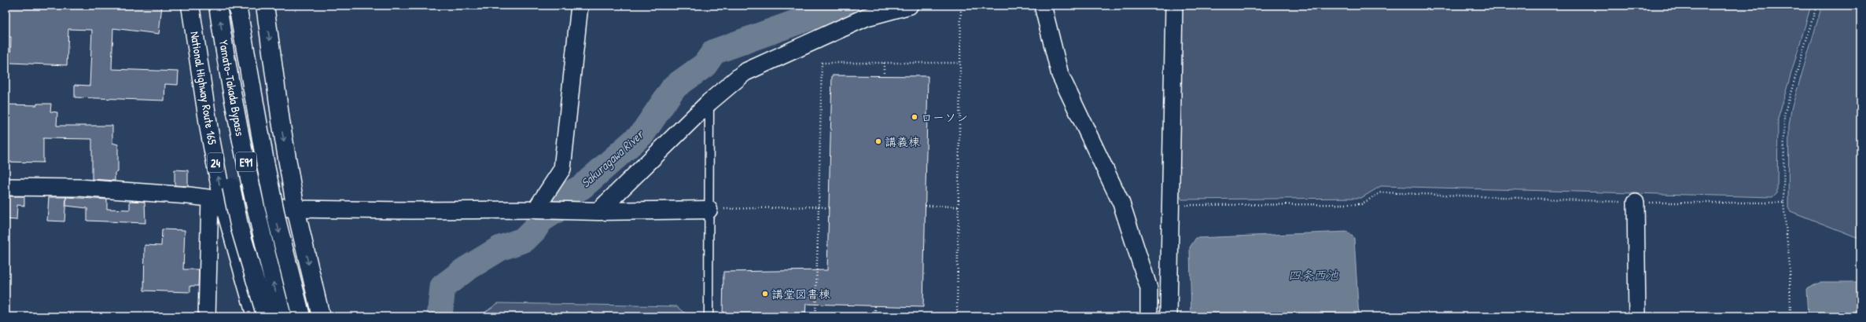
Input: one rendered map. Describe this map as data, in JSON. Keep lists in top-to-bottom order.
{
  "streets": {
    "main road": [
      "National Highway Route 165",
      "Yamato-Takada Bypass",
      "E91",
      "24"
    ]
  },
  "water": ["Sakuragawa River", "四条西池"],
  "places": ["ローソン", "講義棟", "講堂図書棟"]
}
